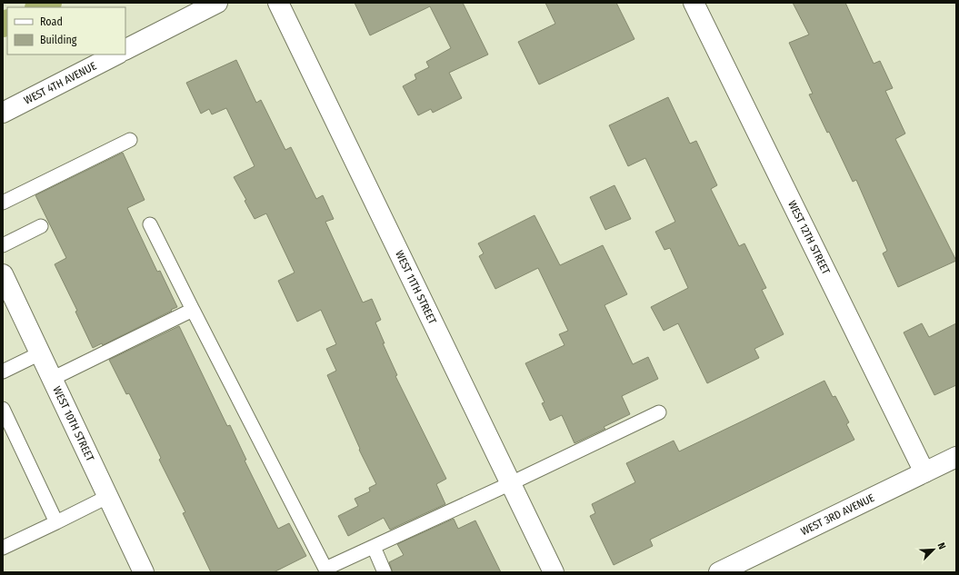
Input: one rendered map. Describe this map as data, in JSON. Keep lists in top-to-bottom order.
{
  "streets": {
    "street": [
      "WEST 4TH AVENUE",
      "WEST 12TH STREET",
      "WEST 11TH STREET",
      "WEST 10TH STREET",
      "WEST 3RD AVENUE"
    ]
  },
  "crossings": [
    ["WEST 12TH STREET", "WEST 3RD AVENUE"]
  ],
  "legend": ["Road", "Building"],
  "north": "top right"
}
